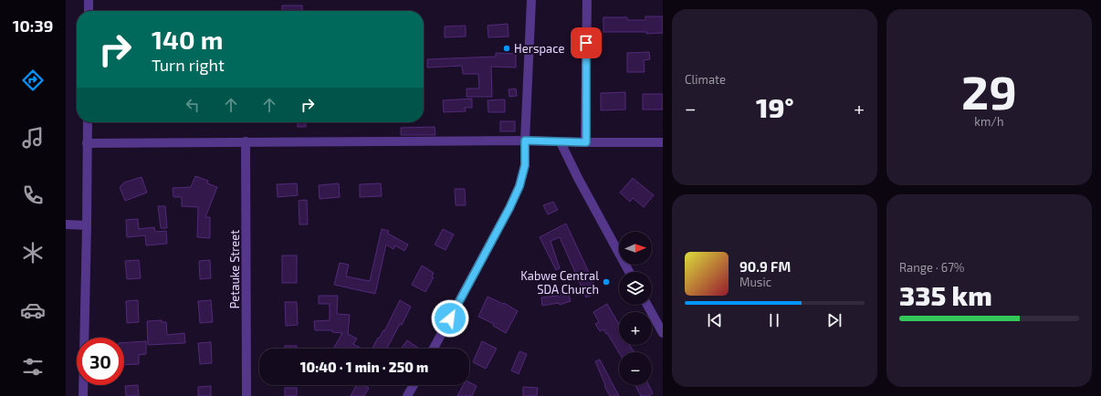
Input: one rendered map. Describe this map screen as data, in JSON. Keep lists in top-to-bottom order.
{
  "streets": {
    "street": ["Petauke Street"]
  },
  "places": ["Herspace", "Kabwe Central SDA Church"],
  "north": "right",
  "page": {
    "tabs": "10:39",
    "tile": [
      "Climate",
      ["29", "km/h"],
      ["Range · 67%", "335 km"]
    ],
    "turn": ["140 m", "Turn right"],
    "heat": ["−", "19°", "+"],
    "map_buttons": ["+", "−"],
    "song": ["90.9 FM", "Music"],
    "limit": "30",
    "trip": "10:40 · 1 min · 250 m"
  }
}
